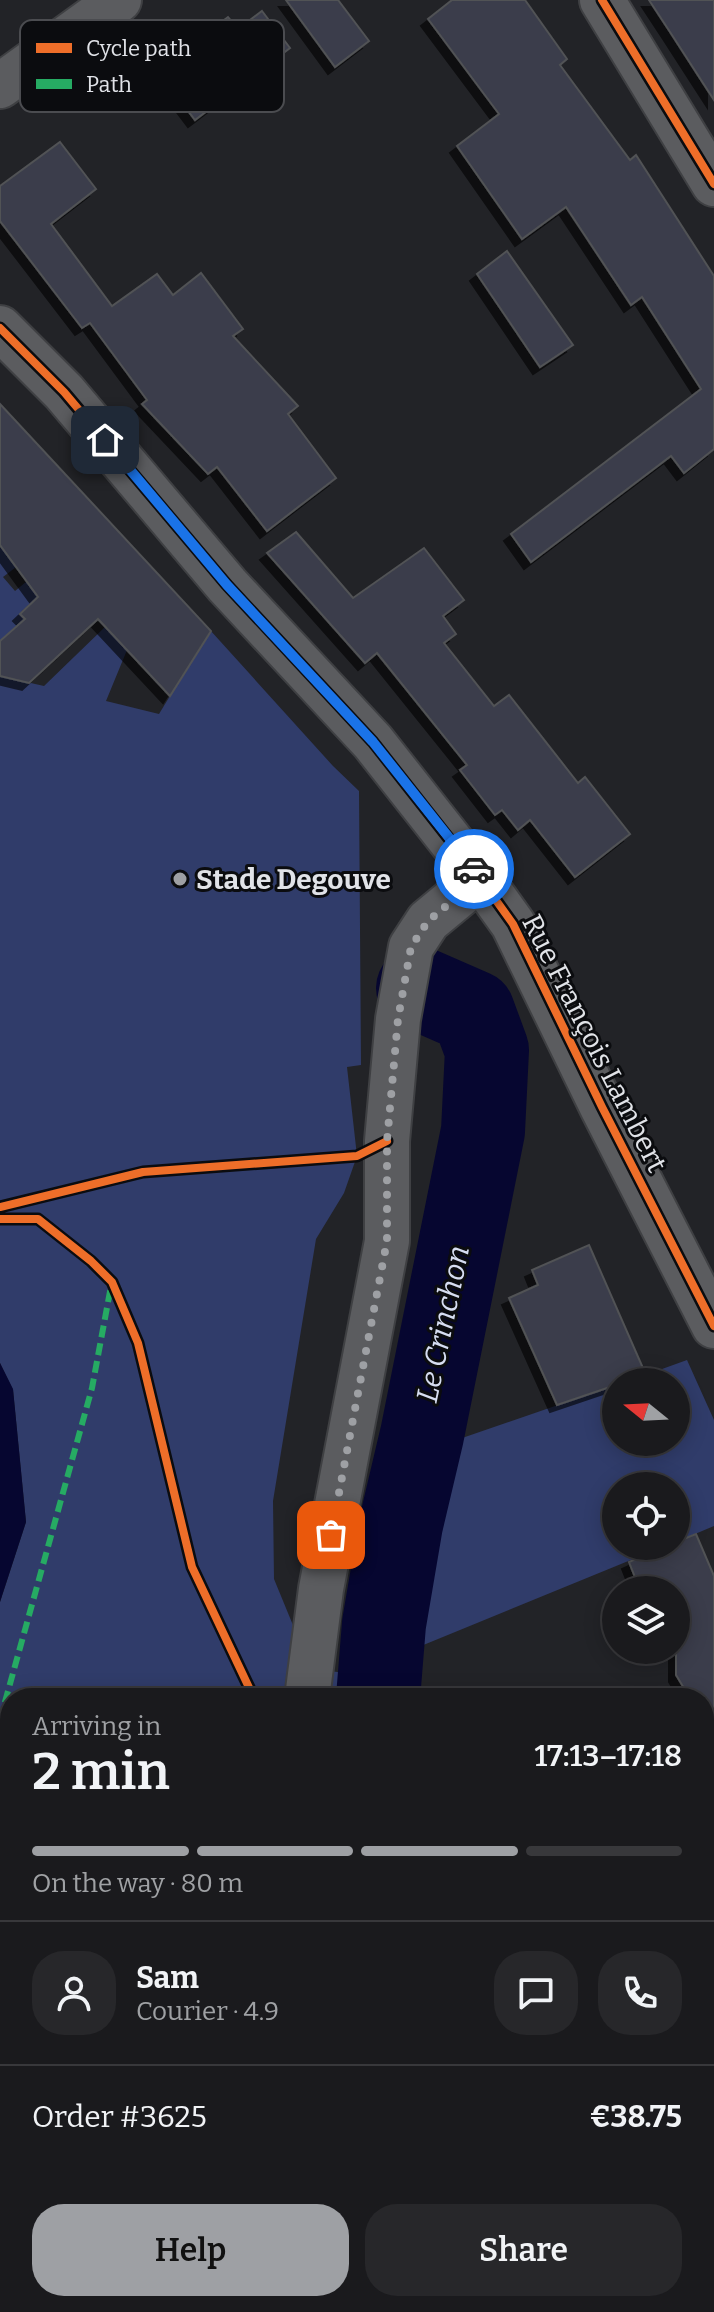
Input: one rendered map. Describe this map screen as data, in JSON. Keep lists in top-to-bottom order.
{
  "streets": {
    "street": ["Rue François Lambert"]
  },
  "water": ["Le Crinchon"],
  "places": ["Stade Degouve"],
  "legend": ["Cycle path", "Path"],
  "north": "left",
  "page": {
    "heading": ["2 min", "Arriving in", "17:13–17:18"],
    "panel": [
      "Sam",
      "Courier · 4.9",
      "Order #3625",
      "€38.75"
    ],
    "bar": "On the way · 80 m",
    "buttons": ["Help", "Share"]
  }
}
